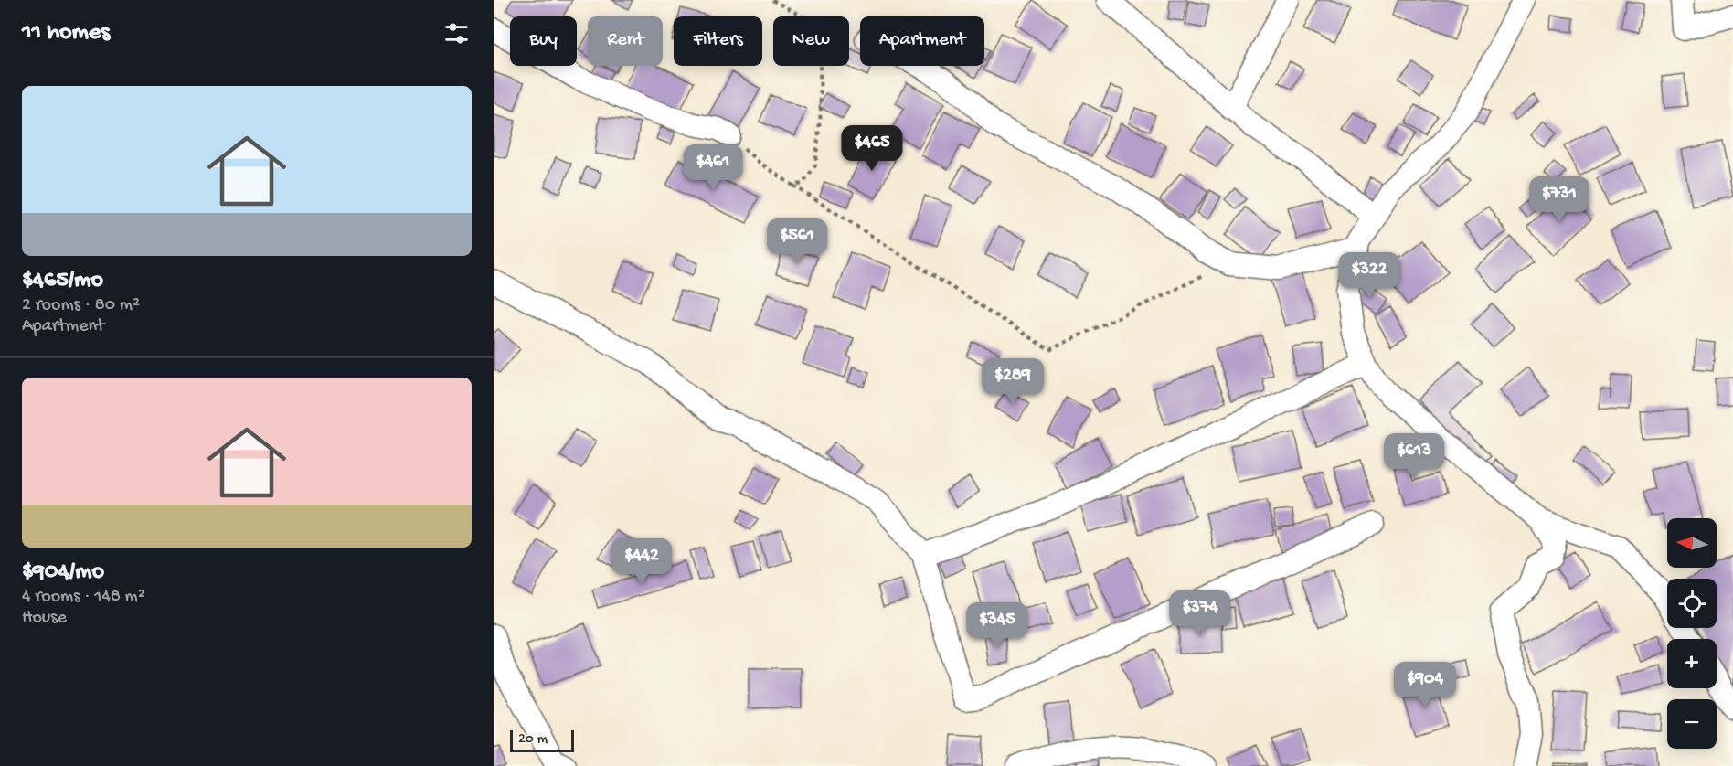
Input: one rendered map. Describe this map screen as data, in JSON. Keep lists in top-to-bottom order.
{
  "scale_bar": "20 m",
  "north": "left",
  "page": {
    "heading": "11 homes",
    "chip": [
      "Buy",
      "Rent",
      "Filters",
      "New",
      "Apartment"
    ],
    "list": [
      {
        "name": "$465/mo",
        "note": "2 rooms · 80 m² · Apartment"
      },
      {
        "name": "$904/mo",
        "note": "4 rooms · 148 m² · House"
      }
    ],
    "price": [
      "$465",
      "$461",
      "$731",
      "$561",
      "$322",
      "$289",
      "$613",
      "$442",
      "$374",
      "$345",
      "$904"
    ],
    "map_buttons": ["+", "−"],
    "scale": "20 m"
  }
}
